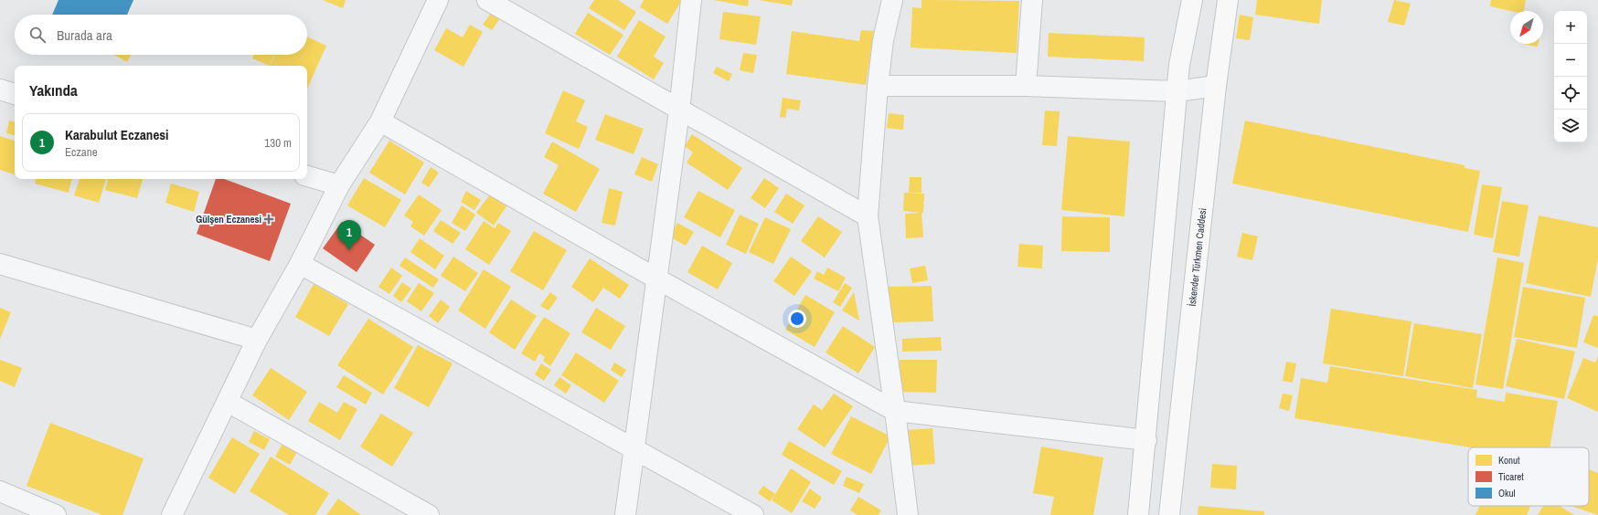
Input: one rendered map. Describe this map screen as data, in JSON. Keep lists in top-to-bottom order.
{
  "streets": {
    "main road": ["İskender Türkmen Caddesi"]
  },
  "places": {
    "health": ["Gülşen Eczanesi"]
  },
  "legend": ["Konut", "Ticaret", "Okul"],
  "north": "bottom left",
  "page": {
    "map_buttons": ["+", "−"],
    "search": "Burada ara",
    "heading": "Yakında",
    "list": [
      {
        "mark": "1",
        "name": "Karabulut Eczanesi",
        "note": "Eczane",
        "value": "130 m"
      }
    ],
    "pins": "1"
  }
}
